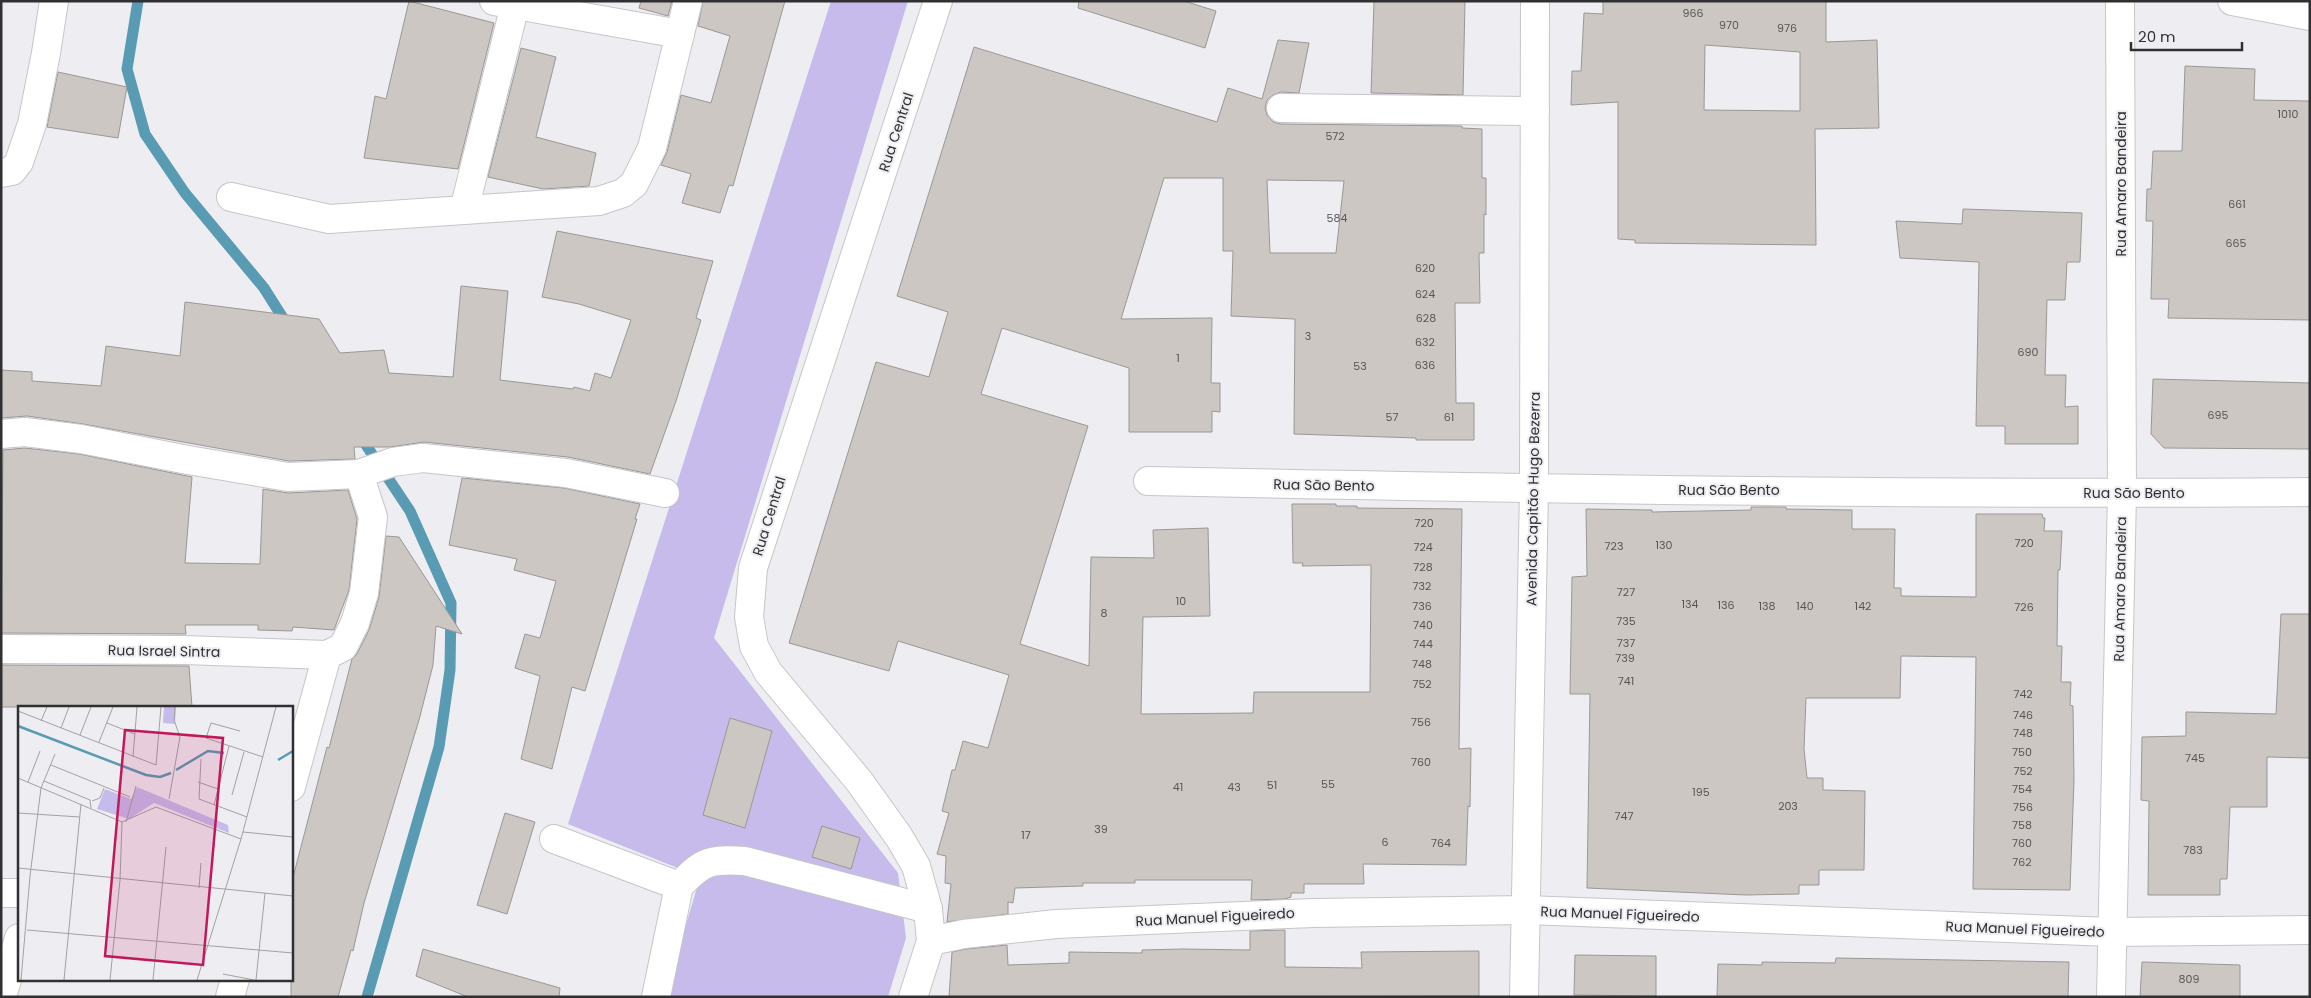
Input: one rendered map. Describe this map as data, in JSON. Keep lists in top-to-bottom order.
{
  "streets": {
    "street": [
      "Rua Central",
      "Rua Amaro Bandeira",
      "Rua São Bento",
      "Avenida Capitão Hugo Bezerra",
      "Rua Israel Sintra",
      "Rua Manuel Figueiredo"
    ]
  },
  "crossings": [
    ["Rua Central", "Rua Manuel Figueiredo"],
    ["Rua Amaro Bandeira", "Rua São Bento"],
    ["Rua Amaro Bandeira", "Rua Manuel Figueiredo"],
    ["Rua São Bento", "Avenida Capitão Hugo Bezerra"],
    ["Avenida Capitão Hugo Bezerra", "Rua Manuel Figueiredo"]
  ],
  "house_numbers": [
    "966",
    "970",
    "976",
    "1010",
    "572",
    "661",
    "584",
    "665",
    "620",
    "624",
    "628",
    "3",
    "632",
    "690",
    "1",
    "636",
    "53",
    "695",
    "57",
    "61",
    "720",
    "720",
    "130",
    "723",
    "724",
    "728",
    "732",
    "727",
    "10",
    "134",
    "136",
    "736",
    "138",
    "140",
    "142",
    "726",
    "8",
    "735",
    "740",
    "737",
    "744",
    "739",
    "748",
    "741",
    "752",
    "742",
    "746",
    "756",
    "748",
    "750",
    "745",
    "760",
    "752",
    "55",
    "51",
    "41",
    "43",
    "754",
    "195",
    "203",
    "756",
    "747",
    "758",
    "39",
    "17",
    "6",
    "764",
    "760",
    "783",
    "762",
    "809"
  ],
  "scale_bar": "20 m"
}
